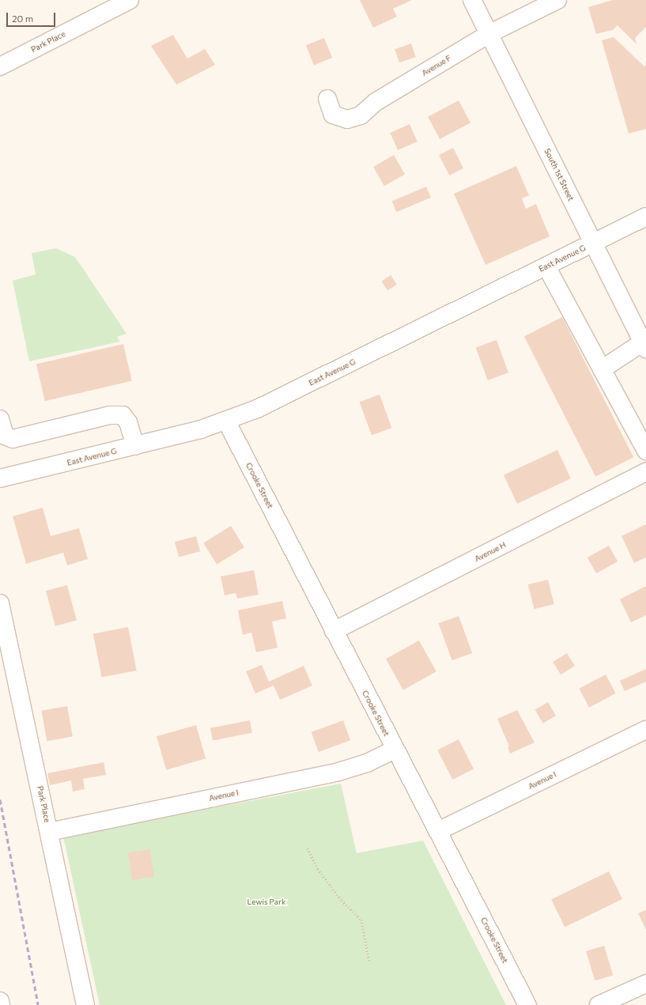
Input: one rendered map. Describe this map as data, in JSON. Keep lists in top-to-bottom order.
{
  "streets": {
    "street": [
      "Park Place",
      "Avenue F",
      "South 1st Street",
      "East Avenue G",
      "Crooke Street",
      "Avenue H",
      "Avenue I"
    ]
  },
  "crossings": [
    ["Park Place", "Avenue I"],
    ["Avenue F", "South 1st Street"],
    ["South 1st Street", "East Avenue G"],
    ["East Avenue G", "Crooke Street"],
    ["Crooke Street", "Avenue H"],
    ["Crooke Street", "Avenue I"]
  ],
  "parks": ["Lewis Park"],
  "scale_bar": "20 m"
}
